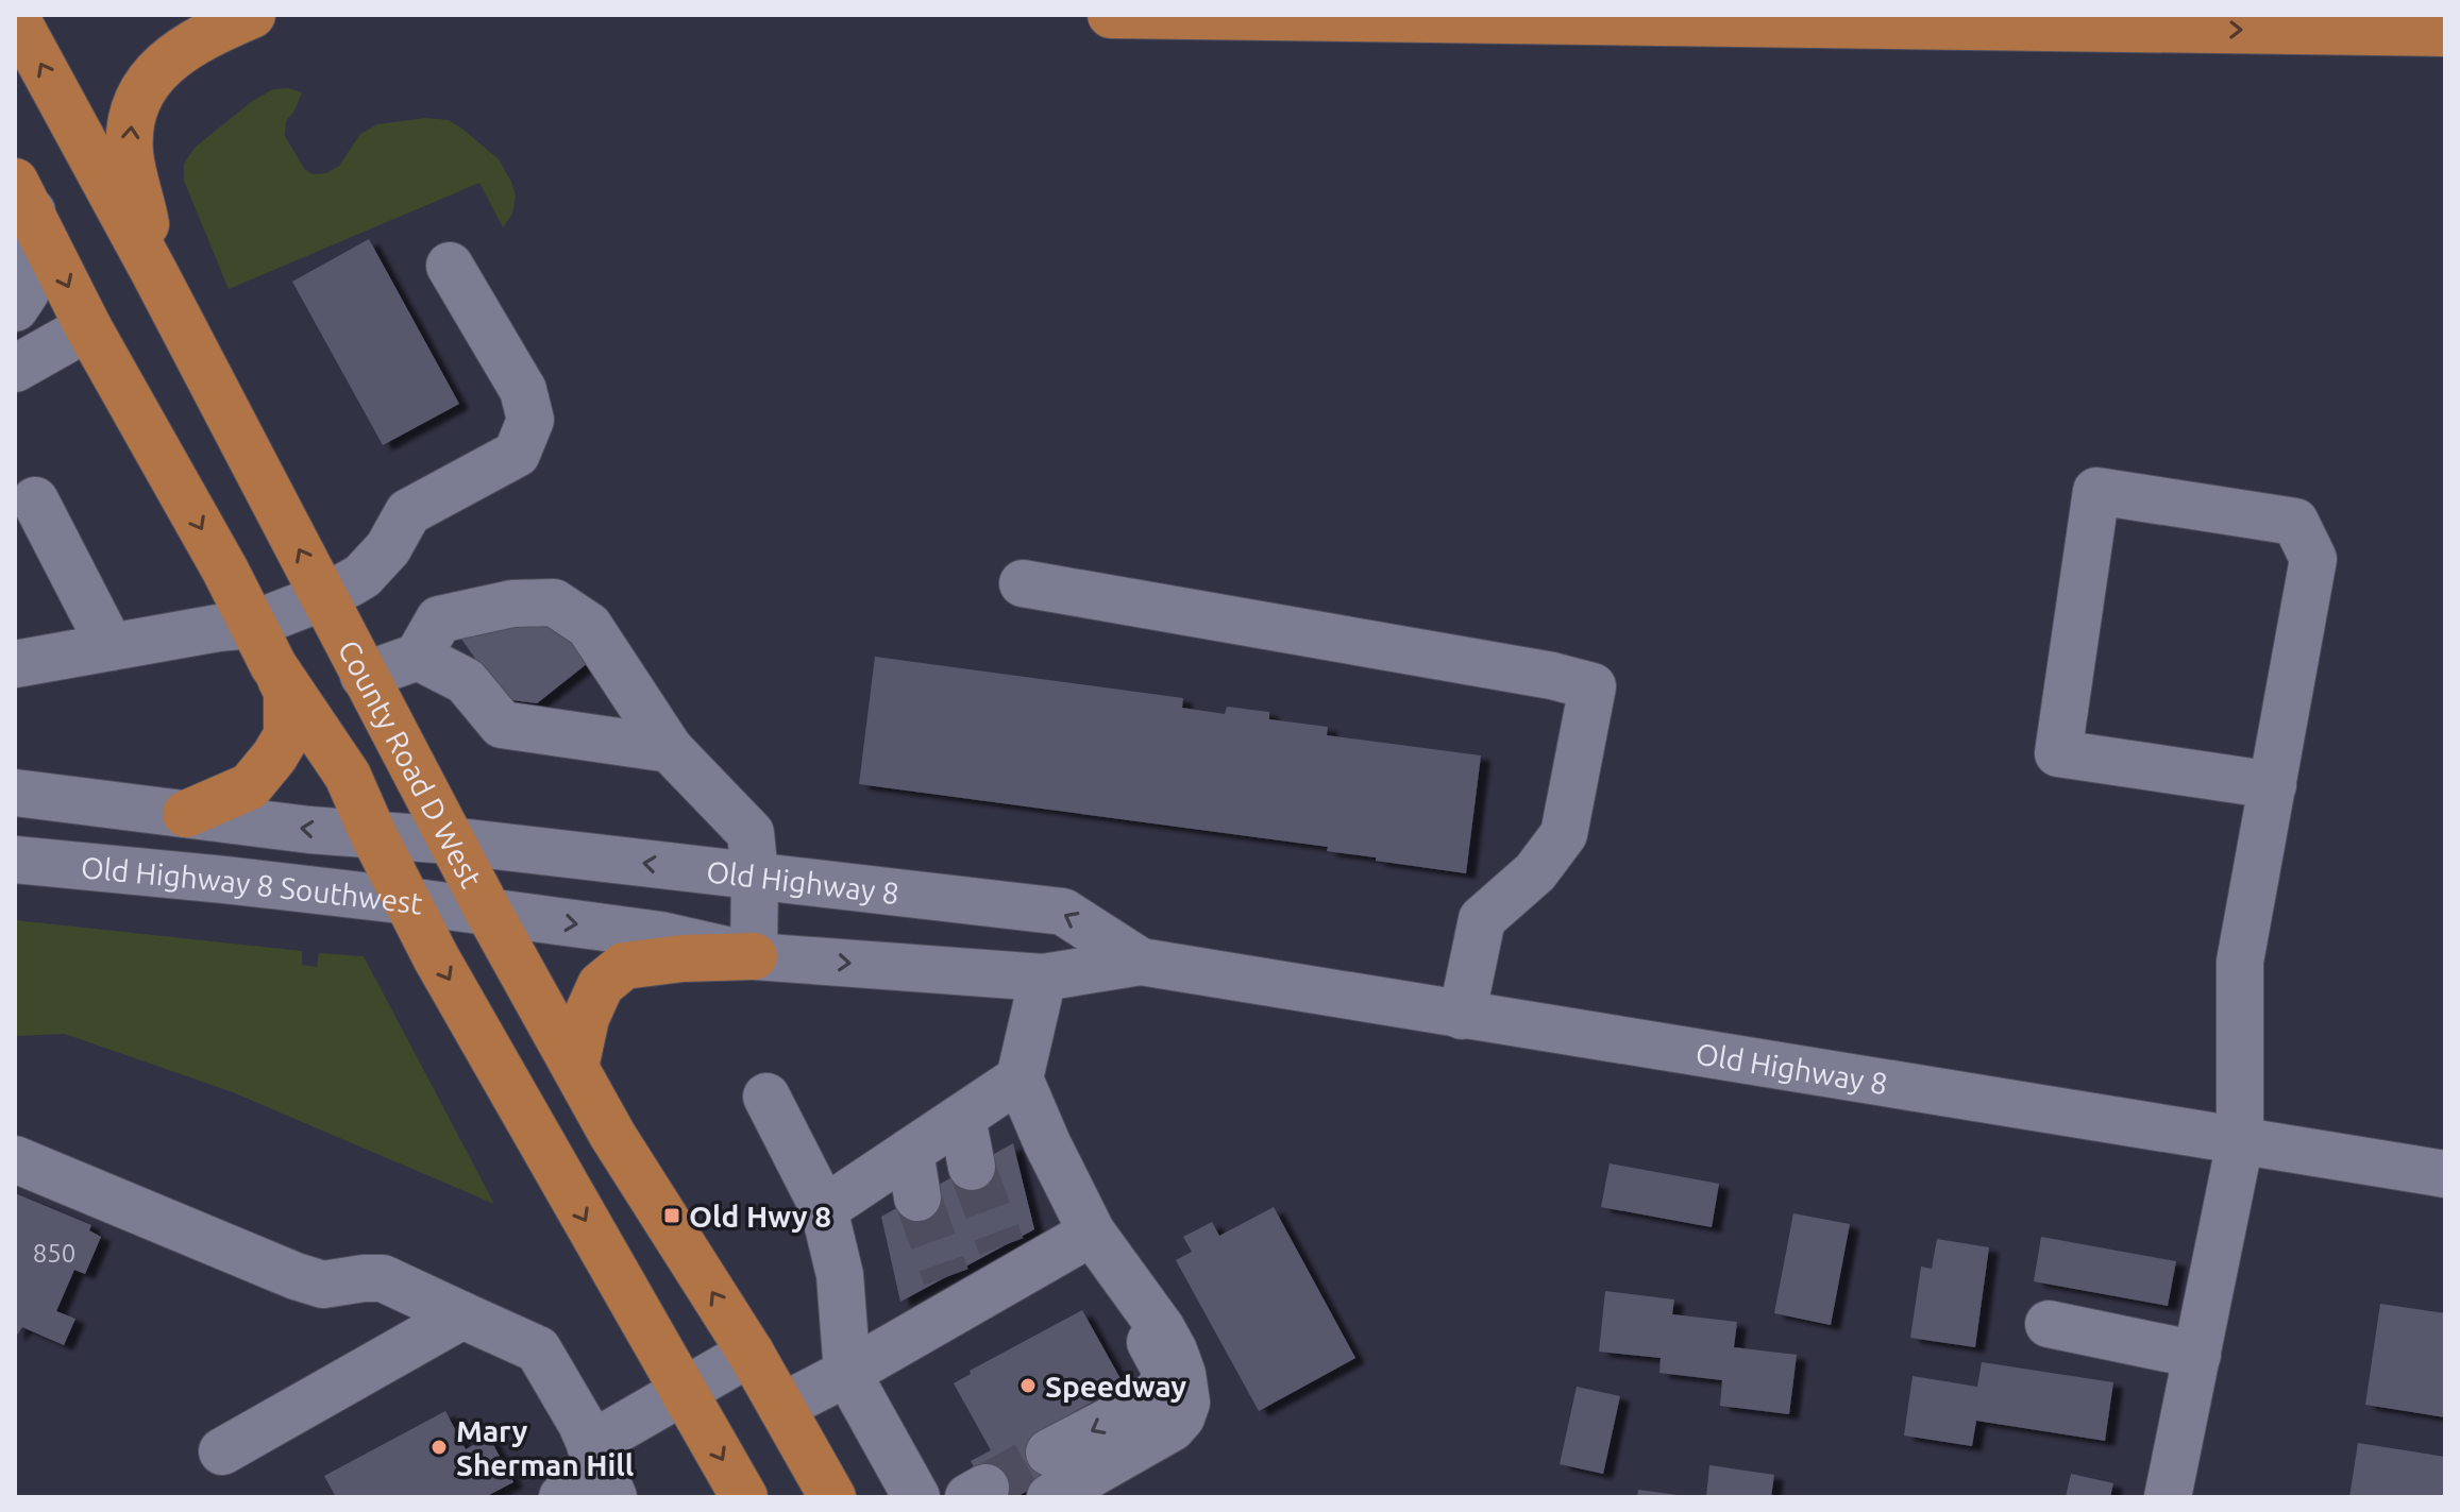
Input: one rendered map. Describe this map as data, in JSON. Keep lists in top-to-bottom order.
{
  "streets": {
    "main road": ["County Road D West"],
    "street": ["Old Highway 8", "Old Highway 8 Southwest"]
  },
  "crossings": [
    ["County Road D West", "Old Highway 8"],
    ["County Road D West", "Old Highway 8 Southwest"],
    ["Old Highway 8", "Old Highway 8 Southwest"]
  ],
  "places": {
    "transit": ["Old Hwy 8"],
    "other": ["Speedway", "Mary Sherman Hill"]
  },
  "house_numbers": ["850"]
}
